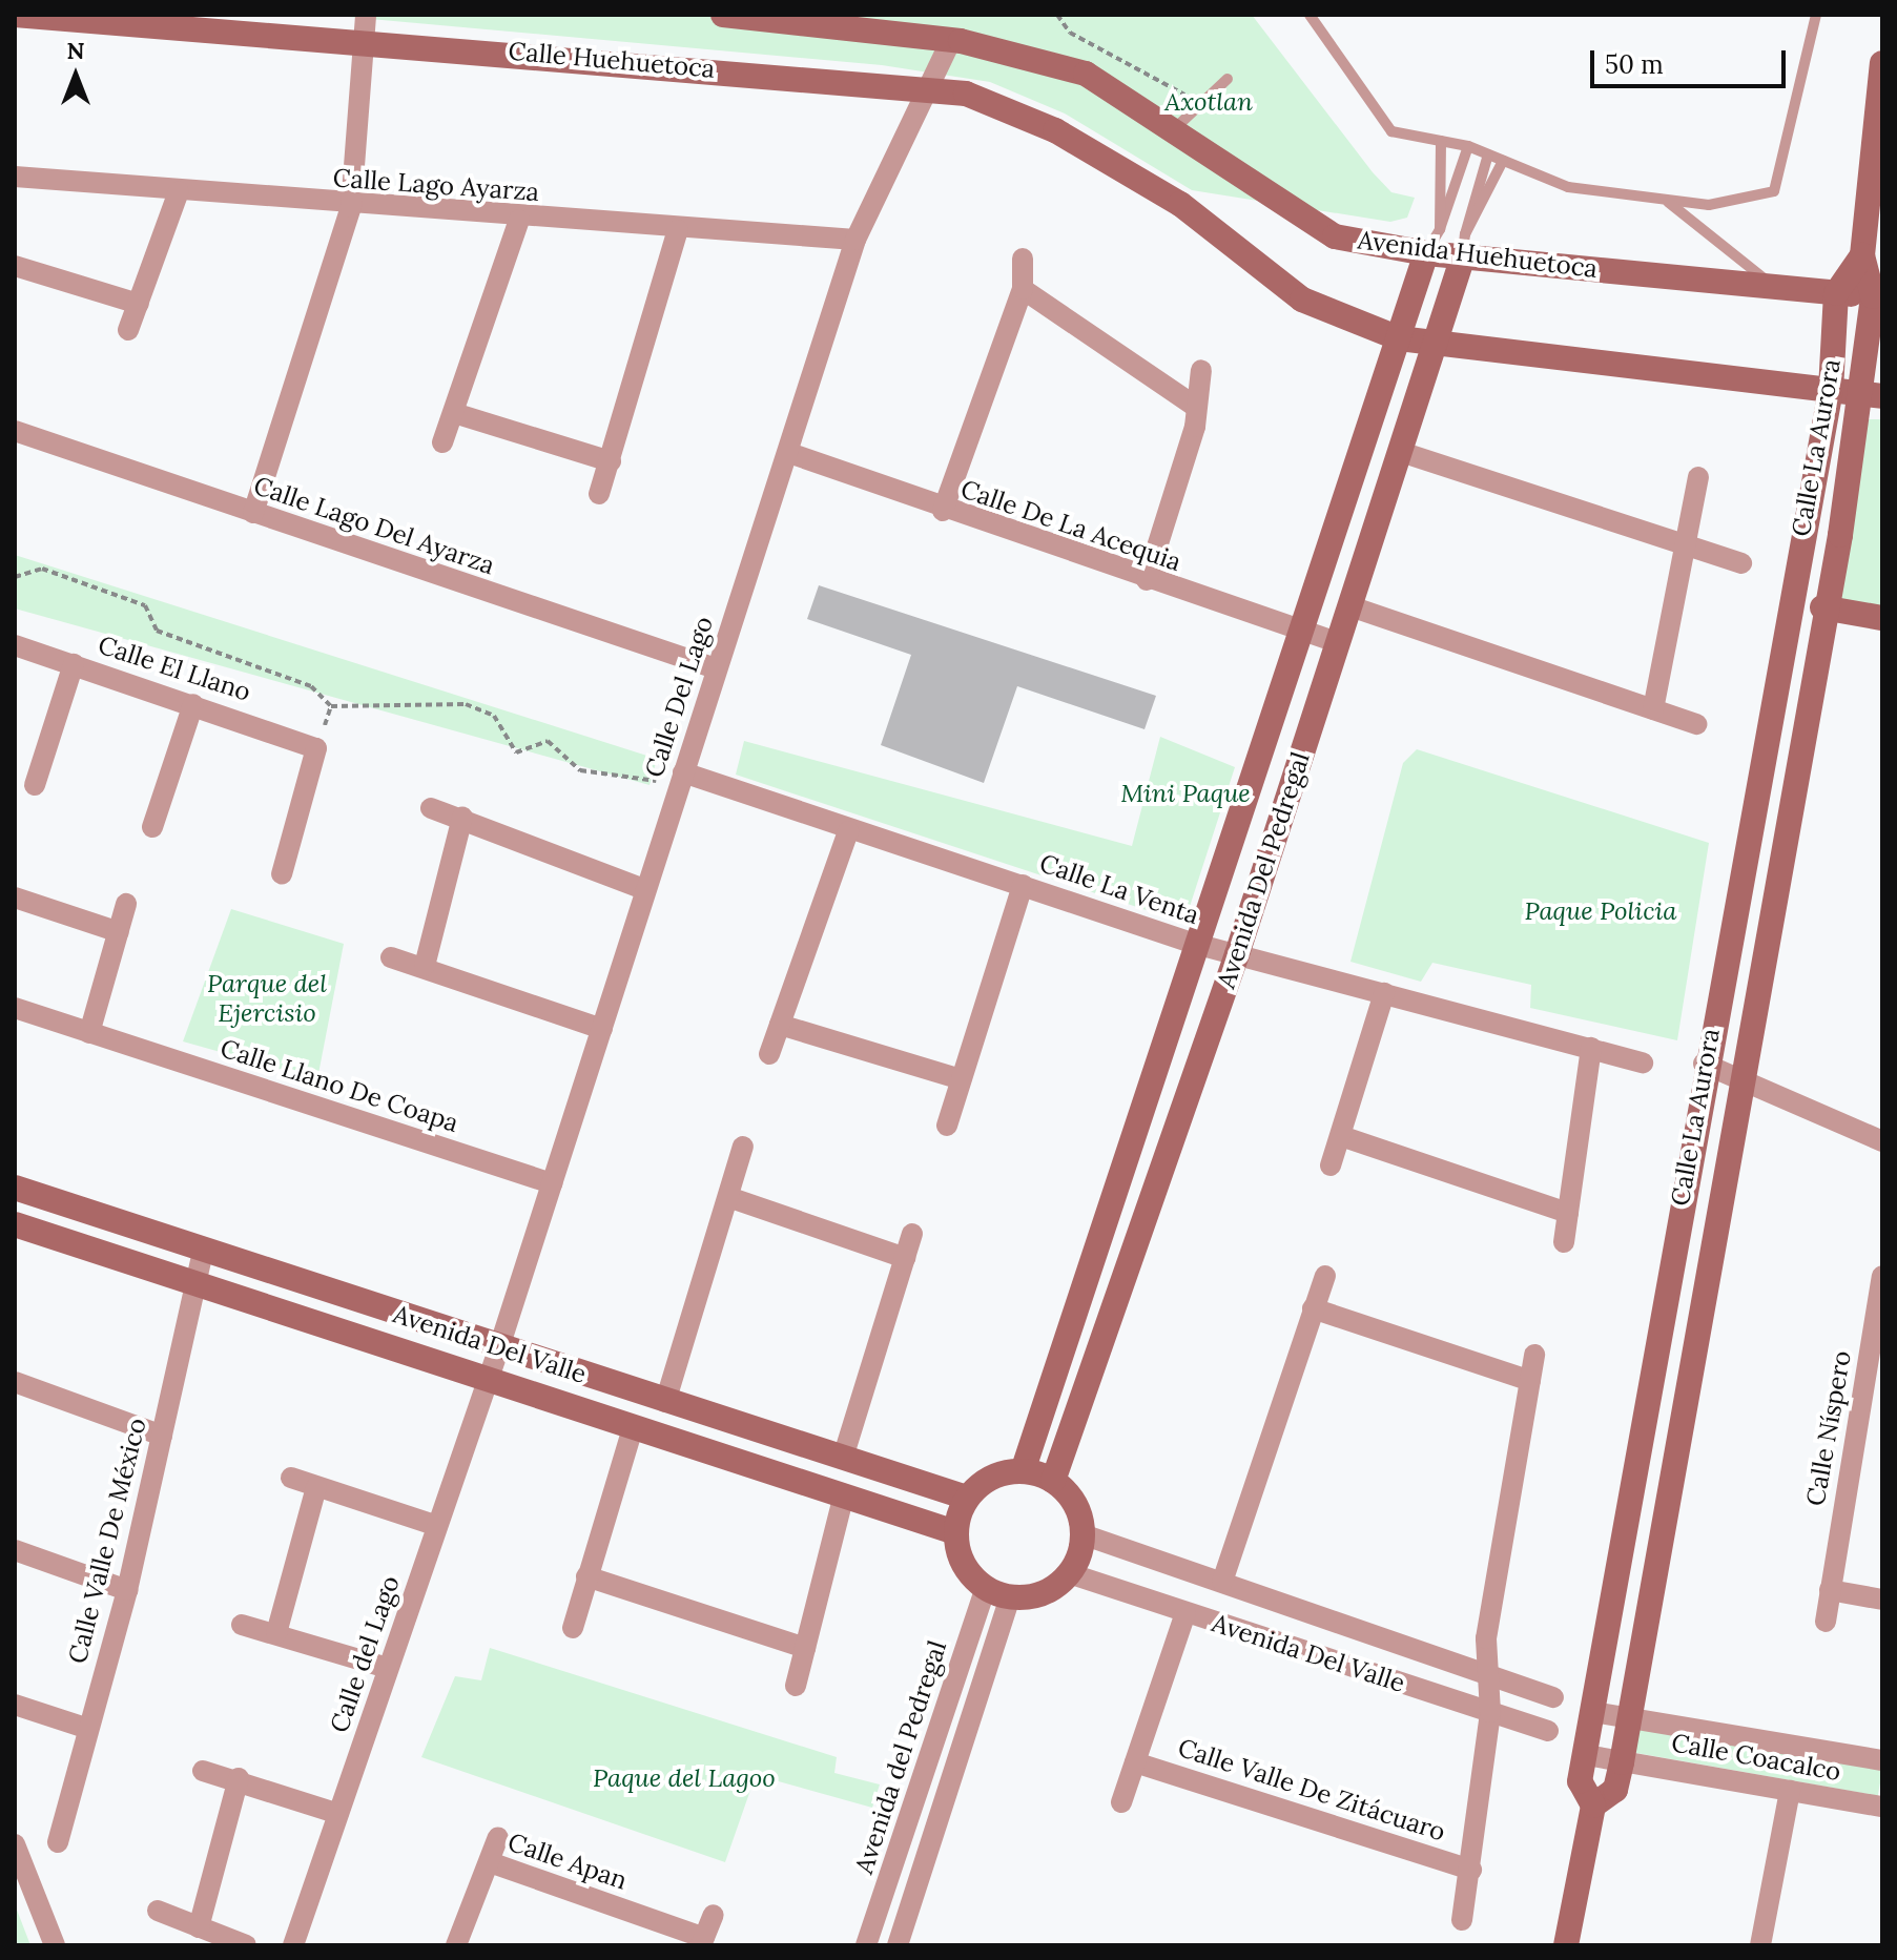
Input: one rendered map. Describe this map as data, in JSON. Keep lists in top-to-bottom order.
{
  "streets": {
    "street": [
      "Calle Huehuetoca",
      "Calle Lago Ayarza",
      "Avenida Huehuetoca",
      "Calle La Aurora",
      "Calle Lago Del Ayarza",
      "Calle De La Acequia",
      "Calle El Llano",
      "Calle Del Lago",
      "Avenida Del Pedregal",
      "Calle La Venta",
      "Calle Llano De Coapa",
      "Avenida Del Valle",
      "Calle Níspero",
      "Calle Valle De México",
      "Calle del Lago",
      "Avenida del Pedregal",
      "Calle Coacalco",
      "Calle Valle De Zitácuaro",
      "Calle Apan"
    ]
  },
  "crossings": [
    ["Calle Huehuetoca", "Calle Del Lago"],
    ["Calle Huehuetoca", "Avenida Del Pedregal"],
    ["Calle Lago Ayarza", "Calle Del Lago"],
    ["Avenida Huehuetoca", "Calle La Aurora"],
    ["Avenida Huehuetoca", "Calle Del Lago"],
    ["Avenida Huehuetoca", "Avenida Del Pedregal"],
    ["Calle La Aurora", "Calle Coacalco"],
    ["Calle Lago Del Ayarza", "Calle Del Lago"],
    ["Calle De La Acequia", "Calle Del Lago"],
    ["Calle De La Acequia", "Avenida Del Pedregal"],
    ["Calle Del Lago", "Calle La Venta"],
    ["Calle Del Lago", "Calle Llano De Coapa"],
    ["Calle Del Lago", "Avenida Del Valle"],
    ["Calle Del Lago", "Calle del Lago"],
    ["Avenida Del Pedregal", "Calle La Venta"],
    ["Avenida Del Pedregal", "Avenida Del Valle"],
    ["Avenida Del Pedregal", "Avenida del Pedregal"],
    ["Avenida Del Valle", "Calle Valle De México"],
    ["Avenida Del Valle", "Calle del Lago"],
    ["Avenida Del Valle", "Avenida del Pedregal"],
    ["Avenida Del Valle", "Calle Valle De Zitácuaro"]
  ],
  "parks": [
    "Axotlan",
    "Mini Paque",
    "Paque Policia",
    "Parque del Ejercisio",
    "Paque del Lagoo"
  ],
  "scale_bar": "50 m",
  "north": "top"
}
